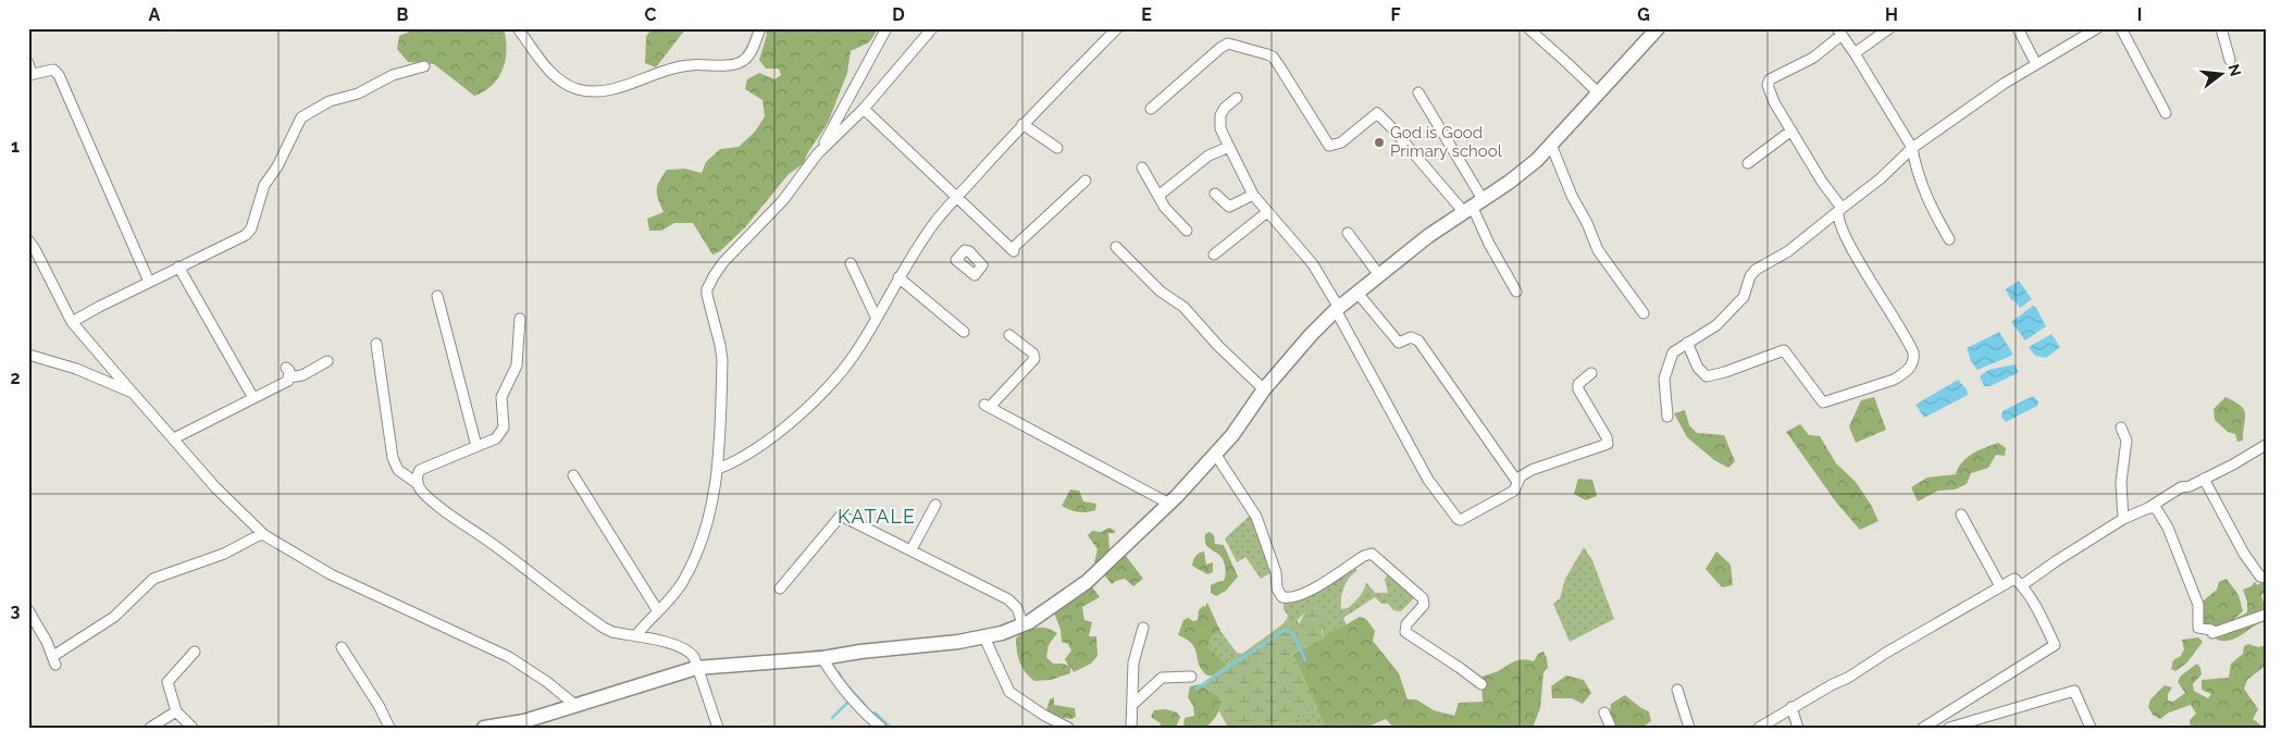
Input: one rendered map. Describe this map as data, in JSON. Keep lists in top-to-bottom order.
{
  "districts": ["KATALE"],
  "places": ["God is Good Primary school"],
  "north": "right",
  "grid": {
    "columns": [
      "A",
      "B",
      "C",
      "D",
      "E",
      "F",
      "G",
      "H",
      "I"
    ],
    "rows": ["1", "2", "3"]
  }
}
